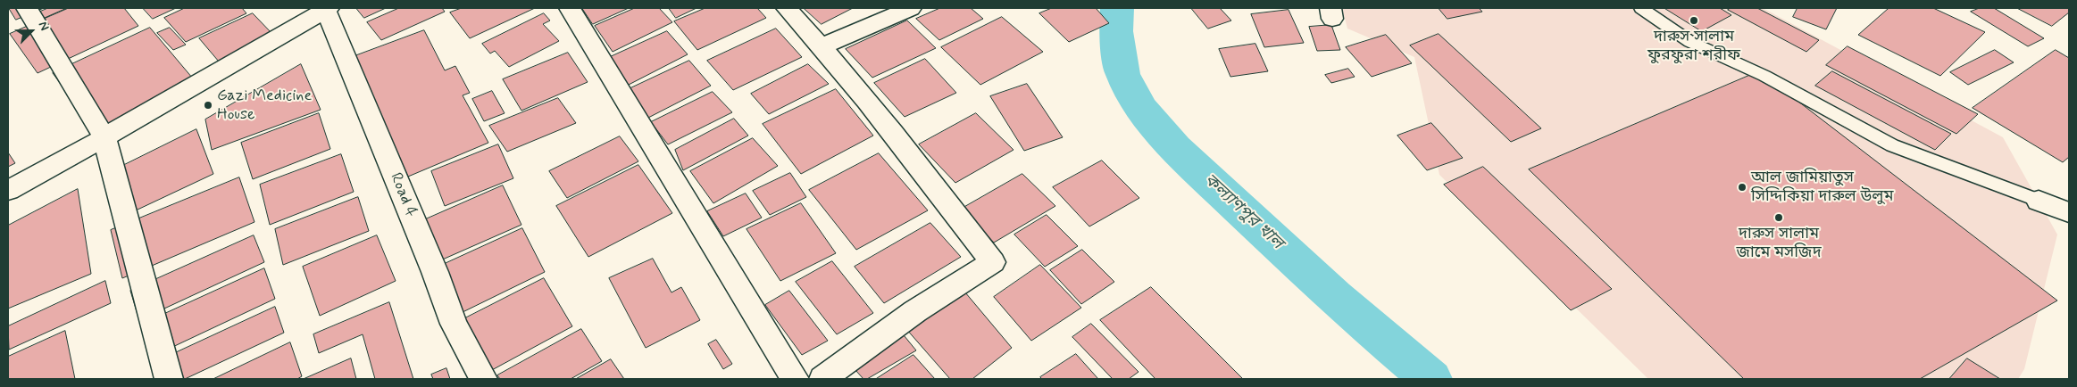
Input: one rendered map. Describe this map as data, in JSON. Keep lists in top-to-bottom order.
{
  "streets": {
    "street": ["Road 4"]
  },
  "water": ["কল্যাণপুর খাল"],
  "places": [
    "দারুস সালাম ফুরফুরা শরীফ",
    "Gazi Medicine House",
    "আল জামিয়াতুস সিদ্দিকিয়া দারুল উলুম",
    "দারুস সালাম জামে মসজিদ"
  ],
  "north": "top right"
}
